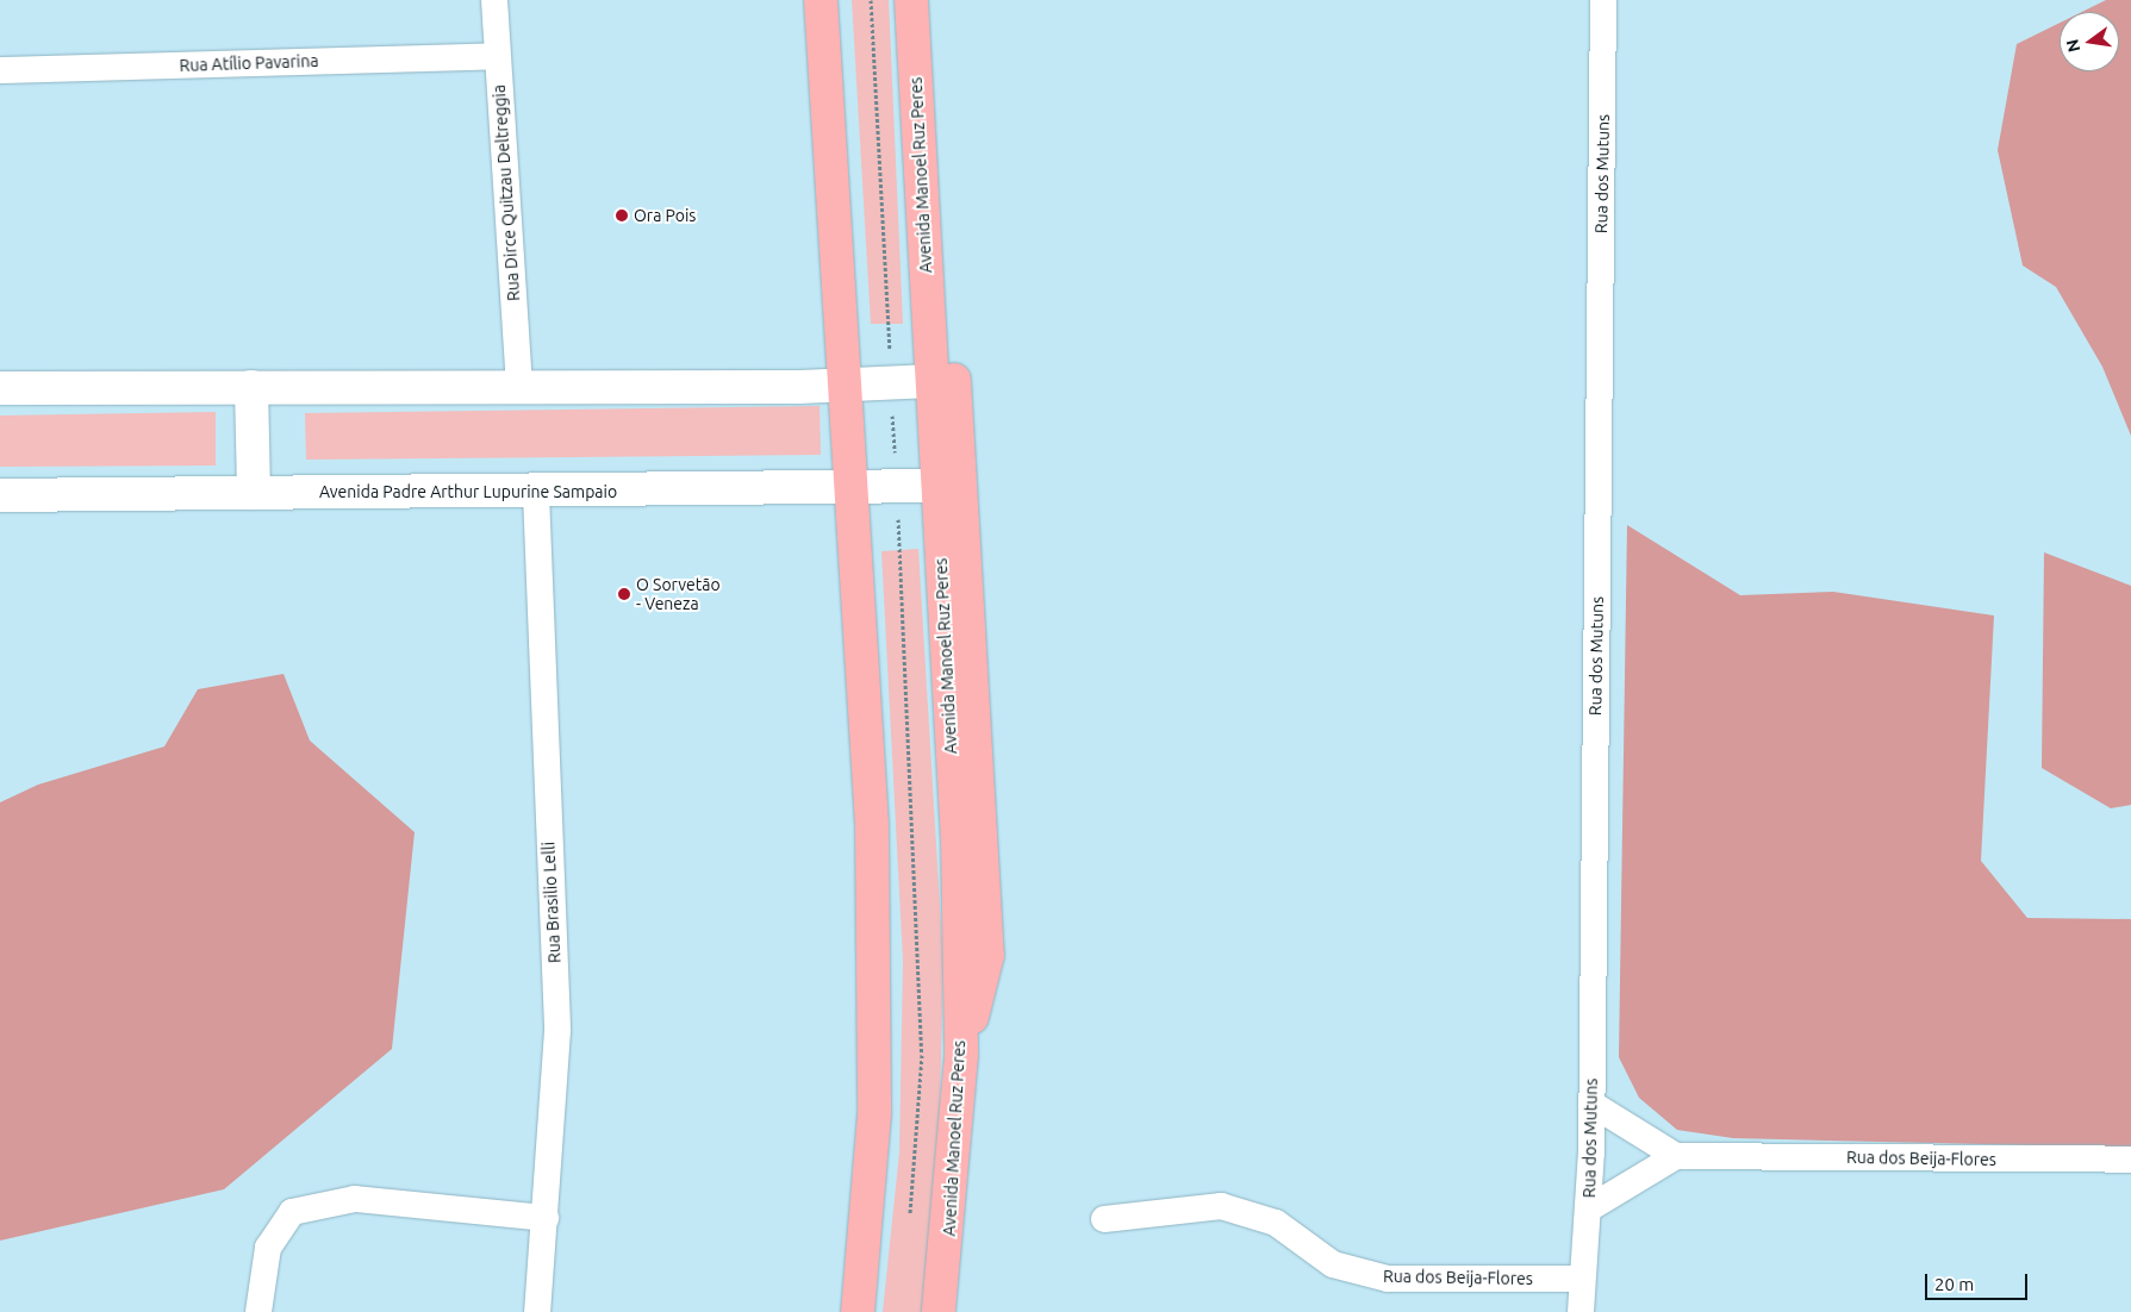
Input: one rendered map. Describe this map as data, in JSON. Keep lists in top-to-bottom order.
{
  "streets": {
    "main road": ["Avenida Manoel Ruz Peres", "Avenida Padre Arthur Lupurine Sampaio"],
    "street": [
      "Rua Atílio Pavarina",
      "Rua dos Mutuns",
      "Rua Dirce Quitzau Deltreggia",
      "Rua Brasilio Lelli",
      "Rua dos Beija-Flores"
    ]
  },
  "crossings": [
    ["Rua Atílio Pavarina", "Rua Dirce Quitzau Deltreggia"],
    ["Rua dos Mutuns", "Rua dos Beija-Flores"],
    ["Avenida Manoel Ruz Peres", "Avenida Padre Arthur Lupurine Sampaio"],
    ["Avenida Padre Arthur Lupurine Sampaio", "Rua Brasilio Lelli"]
  ],
  "places": ["Ora Pois", "O Sorvetão - Veneza"],
  "scale_bar": "20 m",
  "north": "left"
}
